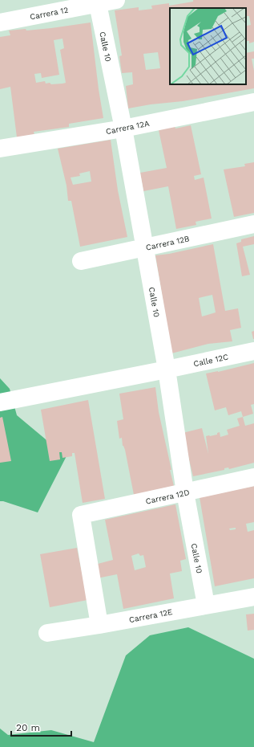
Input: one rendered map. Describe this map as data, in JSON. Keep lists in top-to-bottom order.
{
  "streets": {
    "street": [
      "Carrera 12",
      "Calle 10",
      "Carrera 12A",
      "Carrera 12B",
      "Calle 12C",
      "Carrera 12D",
      "Carrera 12E"
    ]
  },
  "crossings": [
    ["Carrera 12", "Calle 10"],
    ["Calle 10", "Carrera 12A"],
    ["Calle 10", "Carrera 12B"],
    ["Calle 10", "Calle 12C"],
    ["Calle 10", "Carrera 12D"],
    ["Calle 10", "Carrera 12E"],
    ["Carrera 12D", "Carrera 12E"]
  ],
  "scale_bar": "20 m"
}
